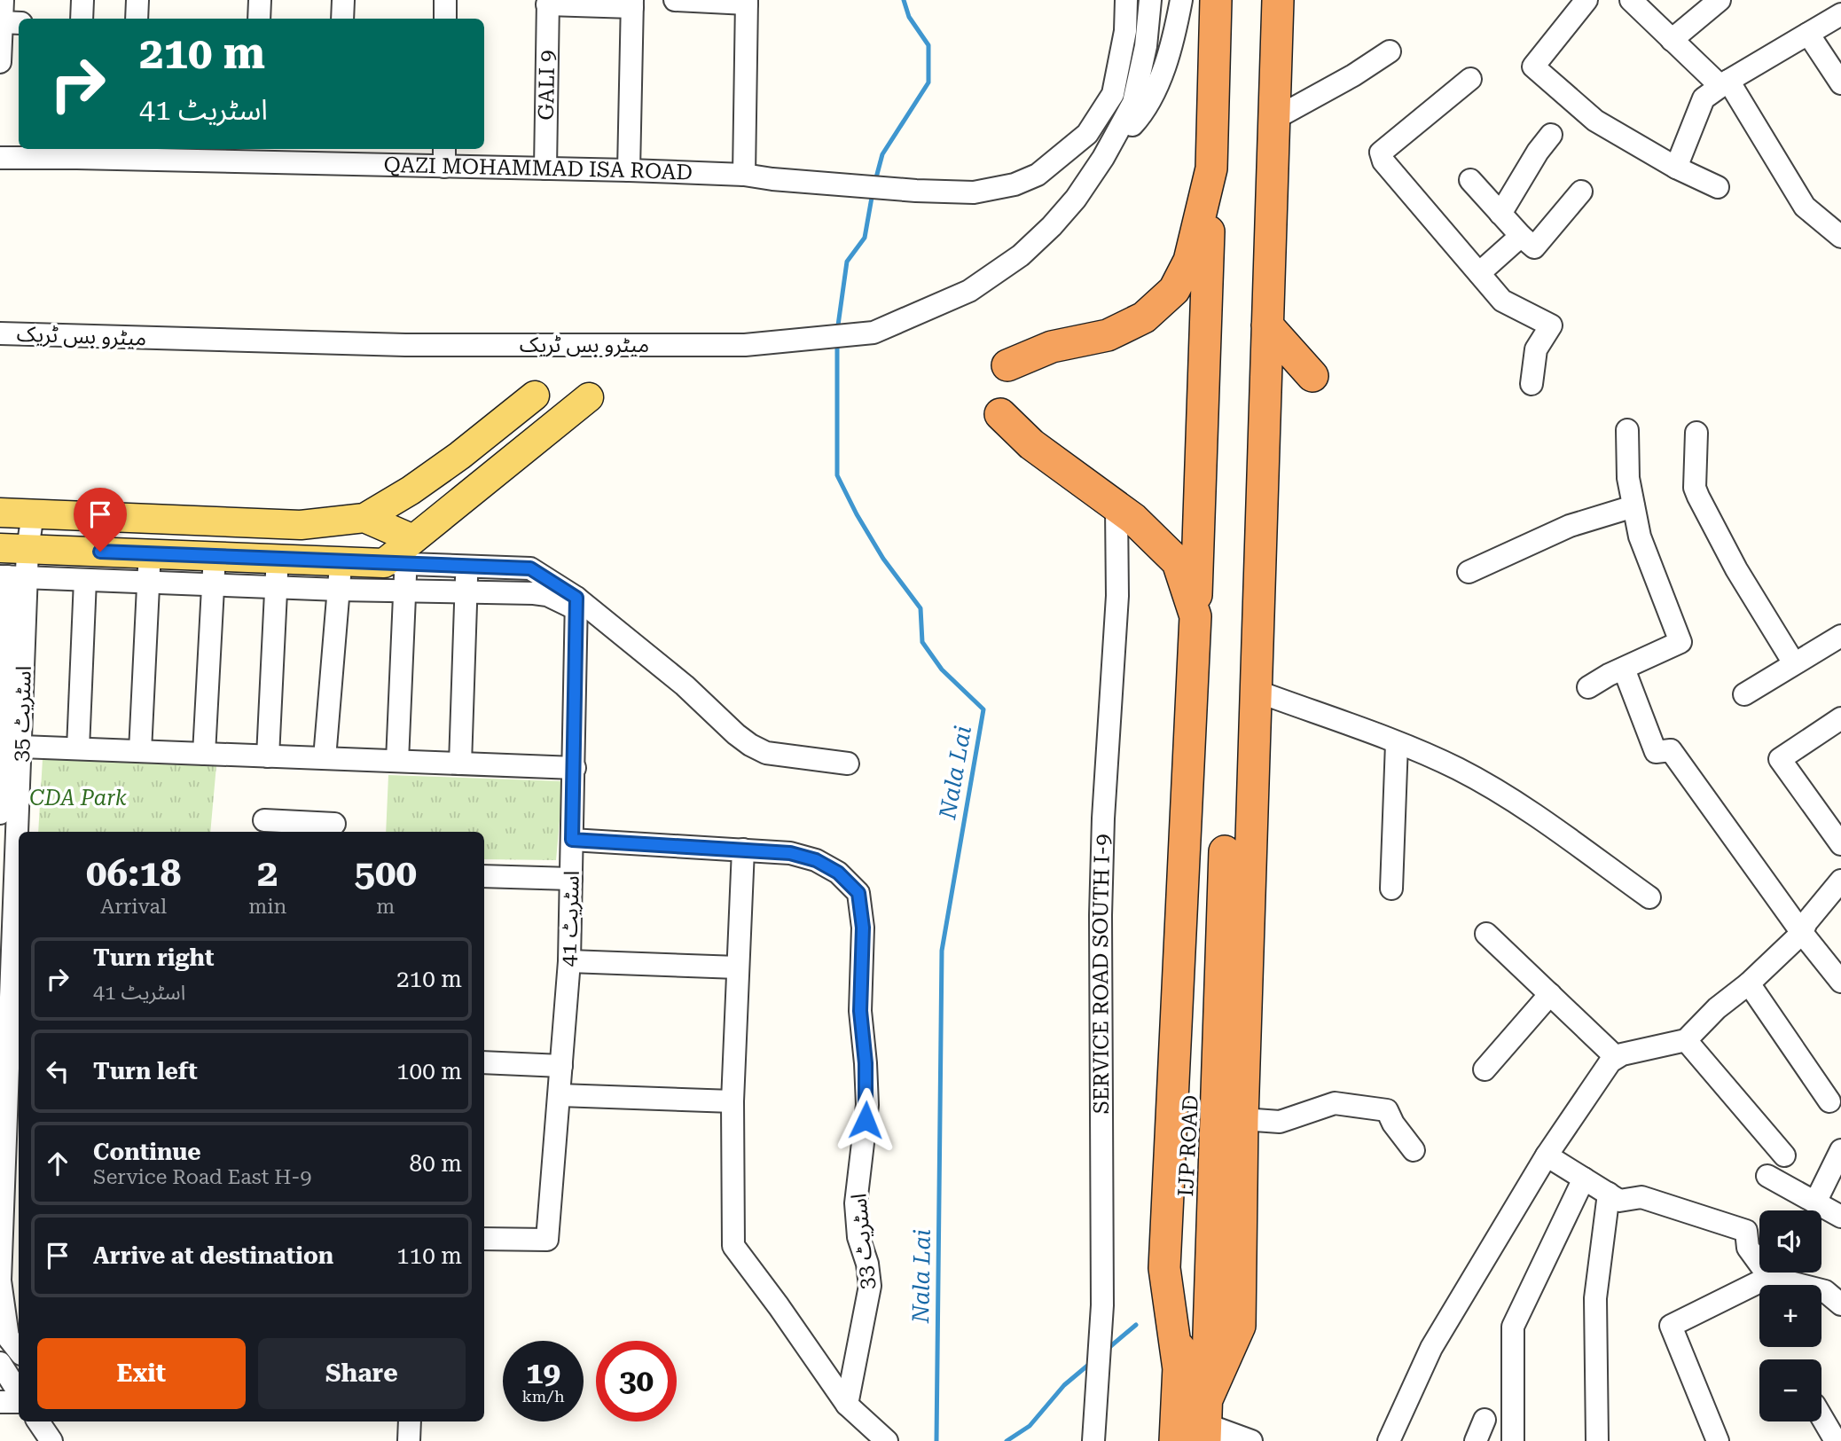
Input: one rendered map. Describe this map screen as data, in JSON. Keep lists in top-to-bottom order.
{
  "streets": {
    "highway": ["IJP ROAD"],
    "street": [
      "GALI 9",
      "QAZI MOHAMMAD ISA ROAD",
      "میٹرو بس ٹریک",
      "اسٹریٹ 35",
      "اسٹریٹ 41",
      "SERVICE ROAD SOUTH I-9",
      "اسٹریٹ 33"
    ]
  },
  "crossings": [
    ["GALI 9", "QAZI MOHAMMAD ISA ROAD"],
    ["اسٹریٹ 41", "اسٹریٹ 33"]
  ],
  "water": ["Nala Lai"],
  "parks": ["CDA Park"],
  "page": {
    "turn": ["210 m", "اسٹریٹ 41"],
    "eta": [
      "06:18",
      "Arrival",
      "2",
      "min",
      "500",
      "m"
    ],
    "list": [
      {
        "name": "Turn right",
        "note": "اسٹریٹ 41",
        "value": "210 m"
      },
      {
        "name": "Turn left",
        "value": "100 m"
      },
      {
        "name": "Continue",
        "note": "Service Road East H-9",
        "value": "80 m"
      },
      {
        "name": "Arrive at destination",
        "value": "110 m"
      }
    ],
    "map_buttons": ["+", "−"],
    "buttons": ["Exit", "Share"],
    "speed": "19 km/h",
    "limit": "30"
  }
}
